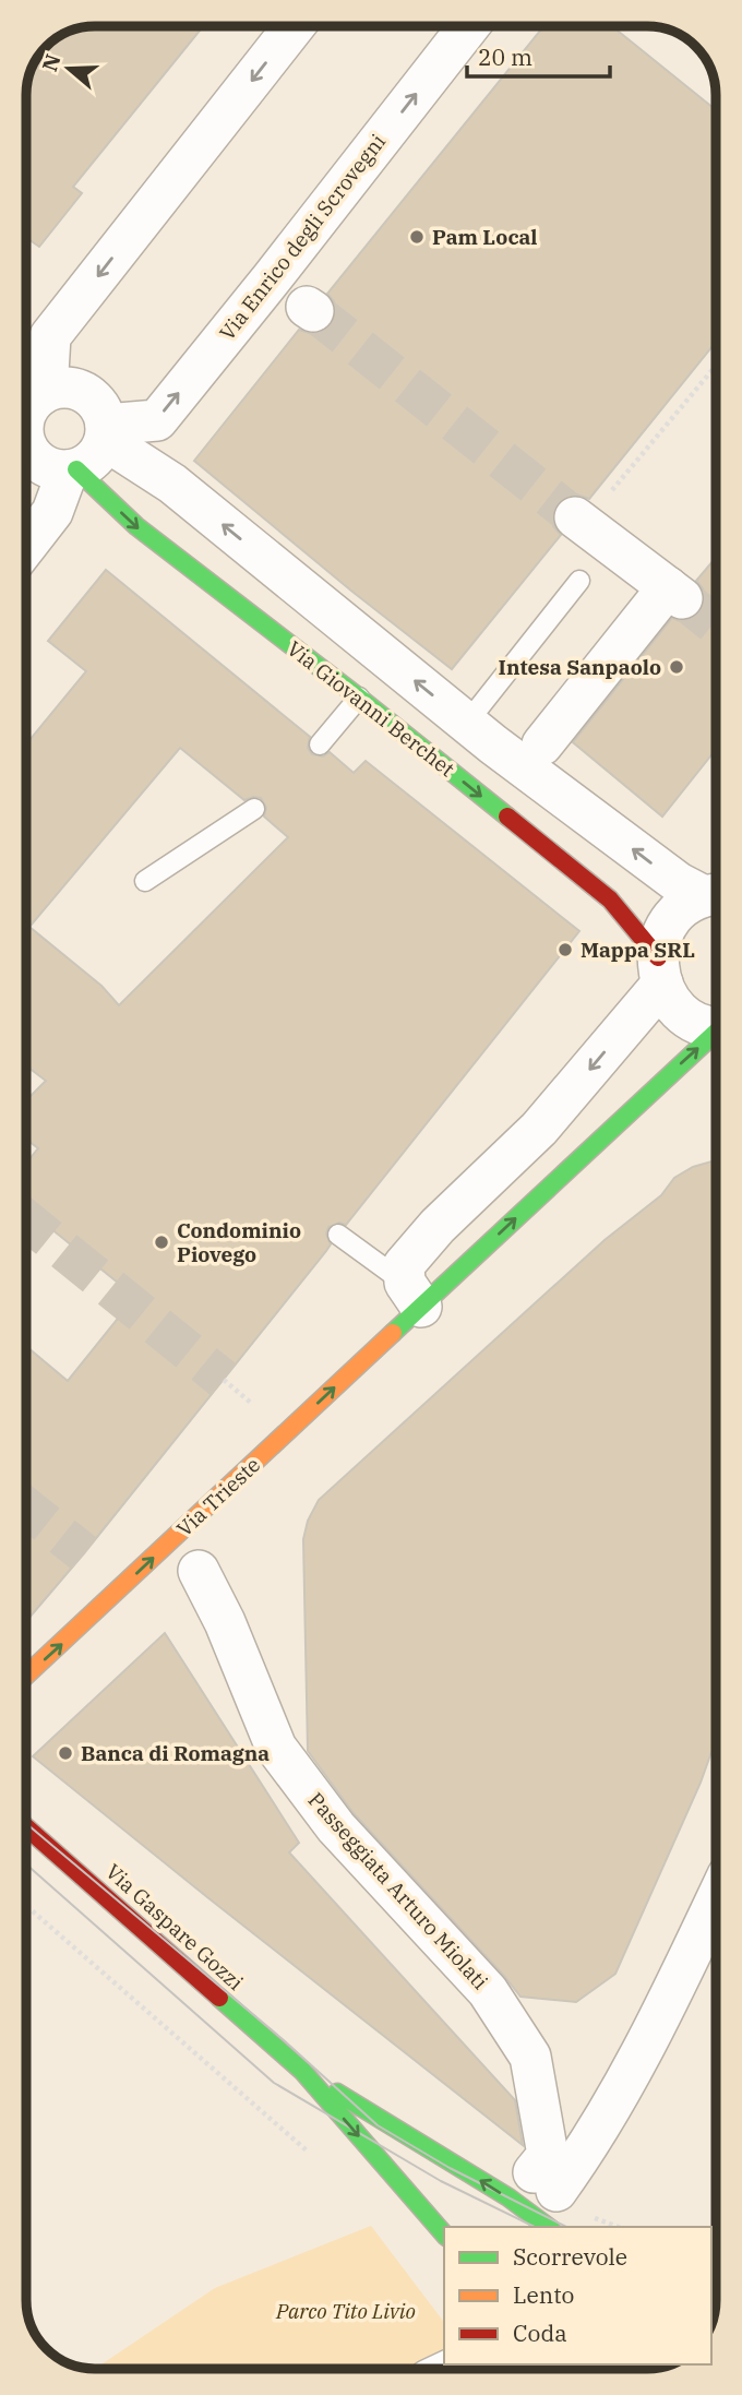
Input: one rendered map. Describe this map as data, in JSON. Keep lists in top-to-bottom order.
{
  "streets": {
    "street": [
      "Via Enrico degli Scrovegni",
      "Via Giovanni Berchet",
      "Via Trieste",
      "Passeggiata Arturo Miolati",
      "Via Gaspare Gozzi"
    ]
  },
  "crossings": [
    ["Via Giovanni Berchet", "Via Trieste"],
    ["Passeggiata Arturo Miolati", "Via Gaspare Gozzi"]
  ],
  "parks": ["Parco Tito Livio"],
  "places": [
    "Pam Local",
    "Intesa Sanpaolo",
    "Mappa SRL",
    "Condominio Piovego",
    "Banca di Romagna"
  ],
  "legend": ["Scorrevole", "Lento", "Coda"],
  "scale_bar": "20 m",
  "north": "left"
}
